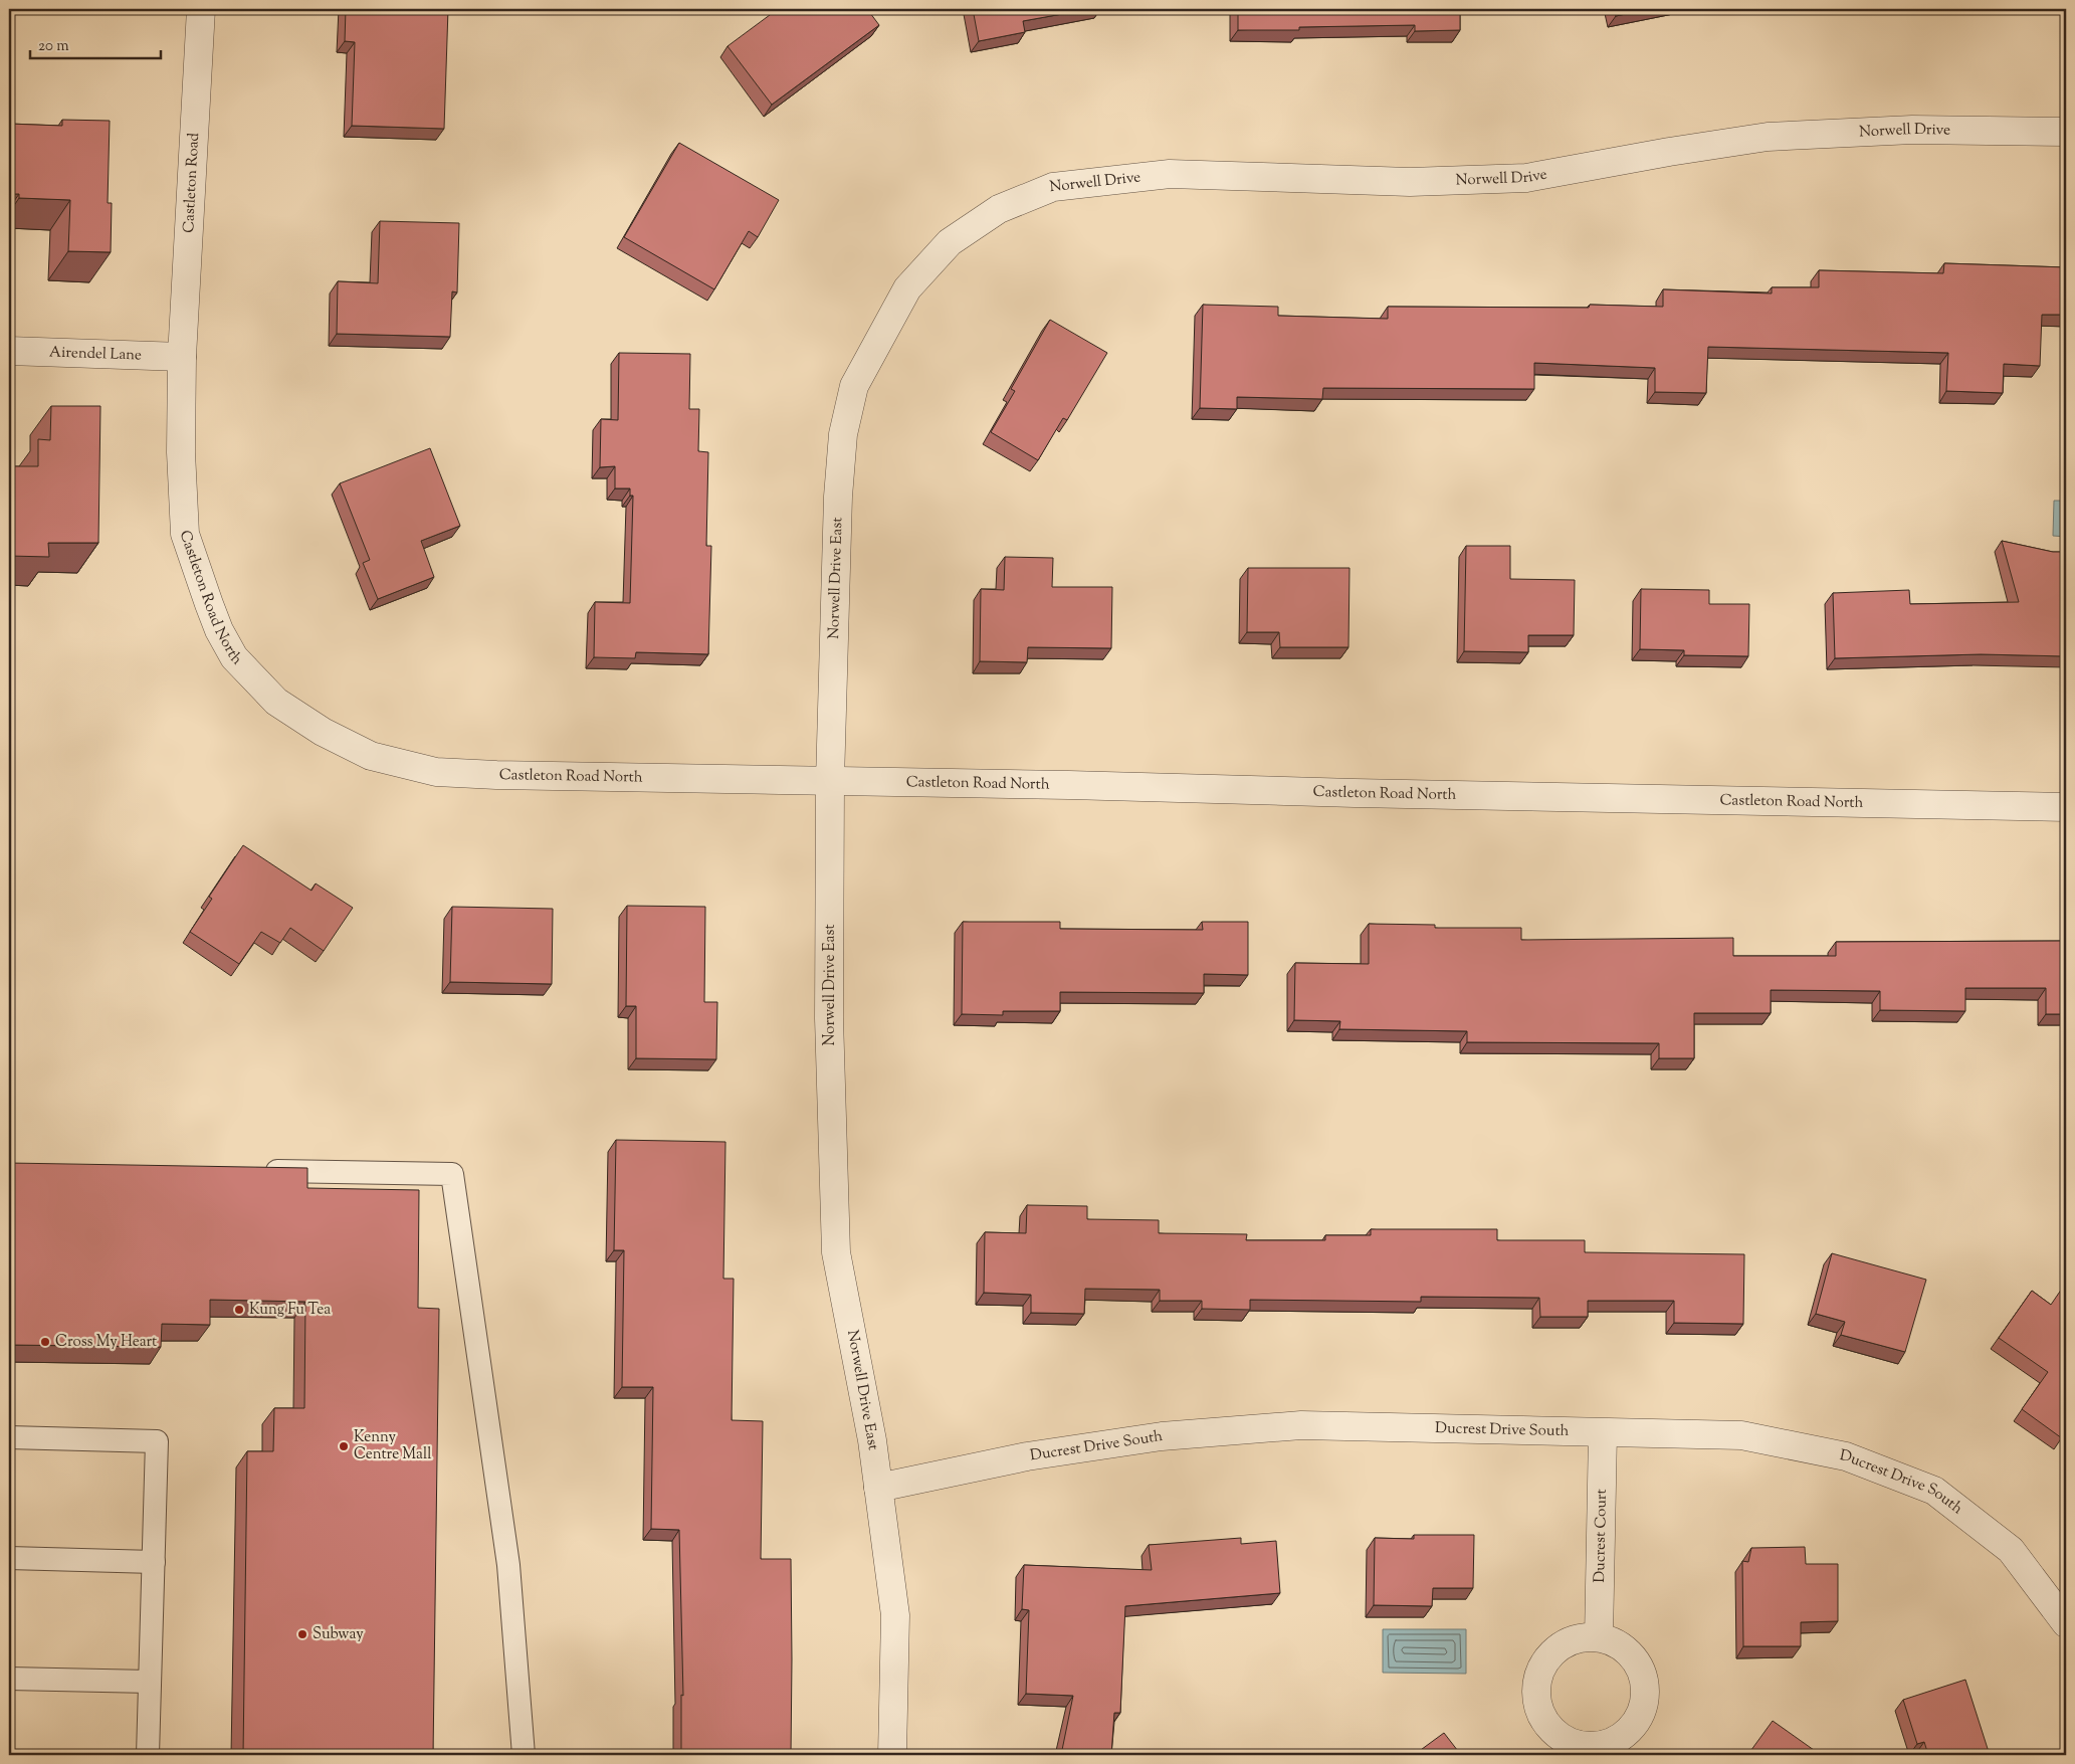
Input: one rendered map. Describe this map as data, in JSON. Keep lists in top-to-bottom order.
{
  "streets": {
    "street": [
      "Norwell Drive",
      "Castleton Road",
      "Airendel Lane",
      "Norwell Drive East",
      "Castleton Road North",
      "Ducrest Drive South",
      "Ducrest Court"
    ]
  },
  "crossings": [
    ["Norwell Drive", "Norwell Drive East"],
    ["Castleton Road", "Airendel Lane"],
    ["Castleton Road", "Castleton Road North"],
    ["Airendel Lane", "Castleton Road North"],
    ["Norwell Drive East", "Castleton Road North"],
    ["Norwell Drive East", "Ducrest Drive South"],
    ["Ducrest Drive South", "Ducrest Court"]
  ],
  "places": [
    "Kung Fu Tea",
    "Cross My Heart",
    "Kenny Centre Mall",
    "Subway"
  ],
  "scale_bar": "20 m"
}
